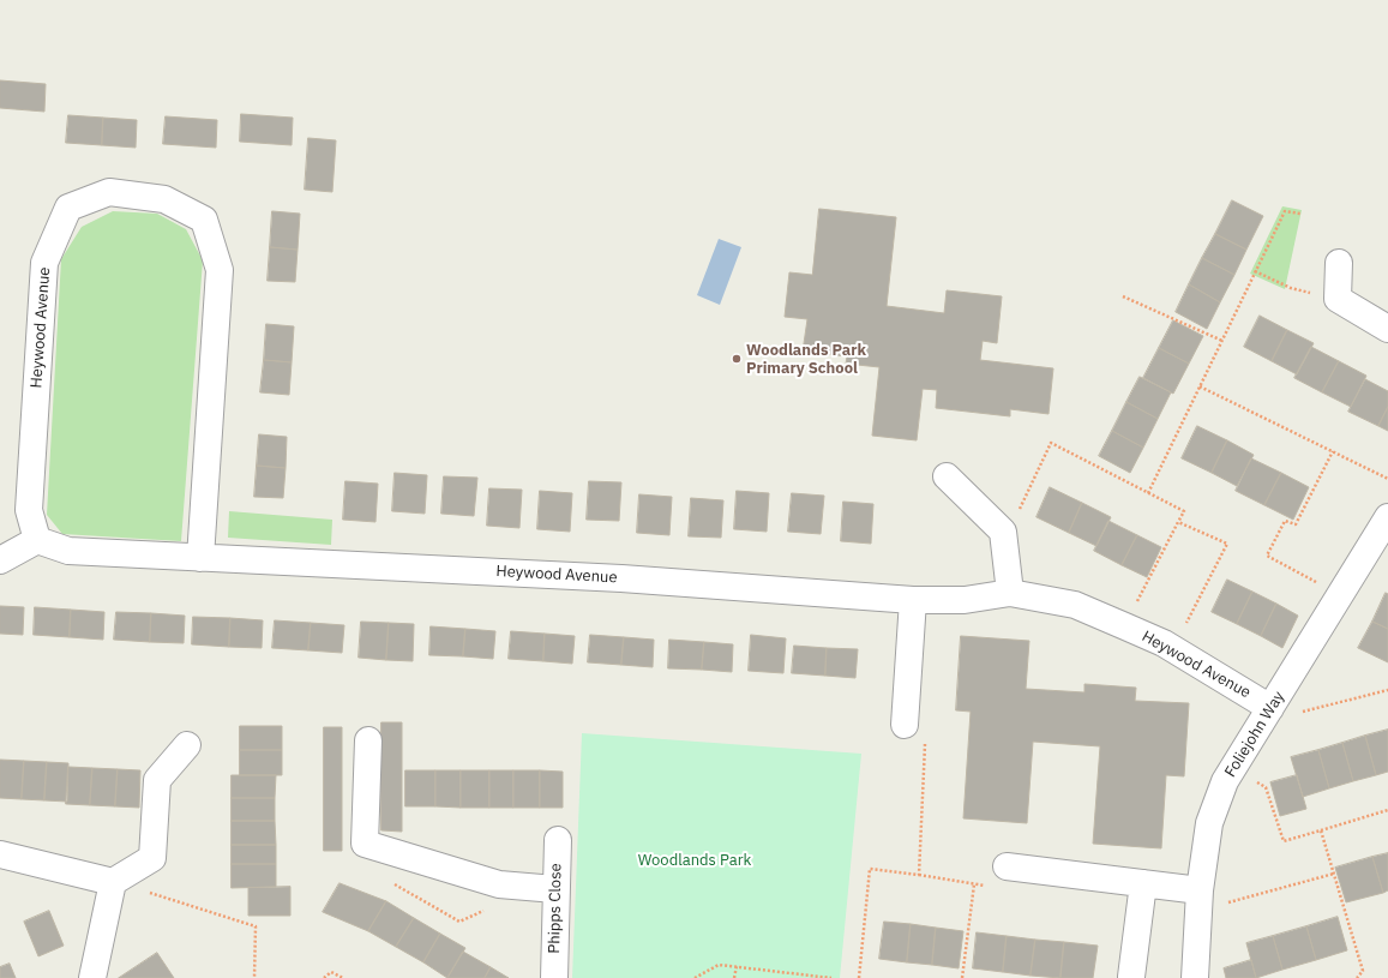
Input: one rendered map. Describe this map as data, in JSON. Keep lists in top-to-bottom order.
{
  "streets": {
    "street": ["Heywood Avenue", "Foliejohn Way", "Phipps Close"]
  },
  "crossings": [
    ["Heywood Avenue", "Foliejohn Way"]
  ],
  "parks": ["Woodlands Park"],
  "places": ["Woodlands Park Primary School"]
}
